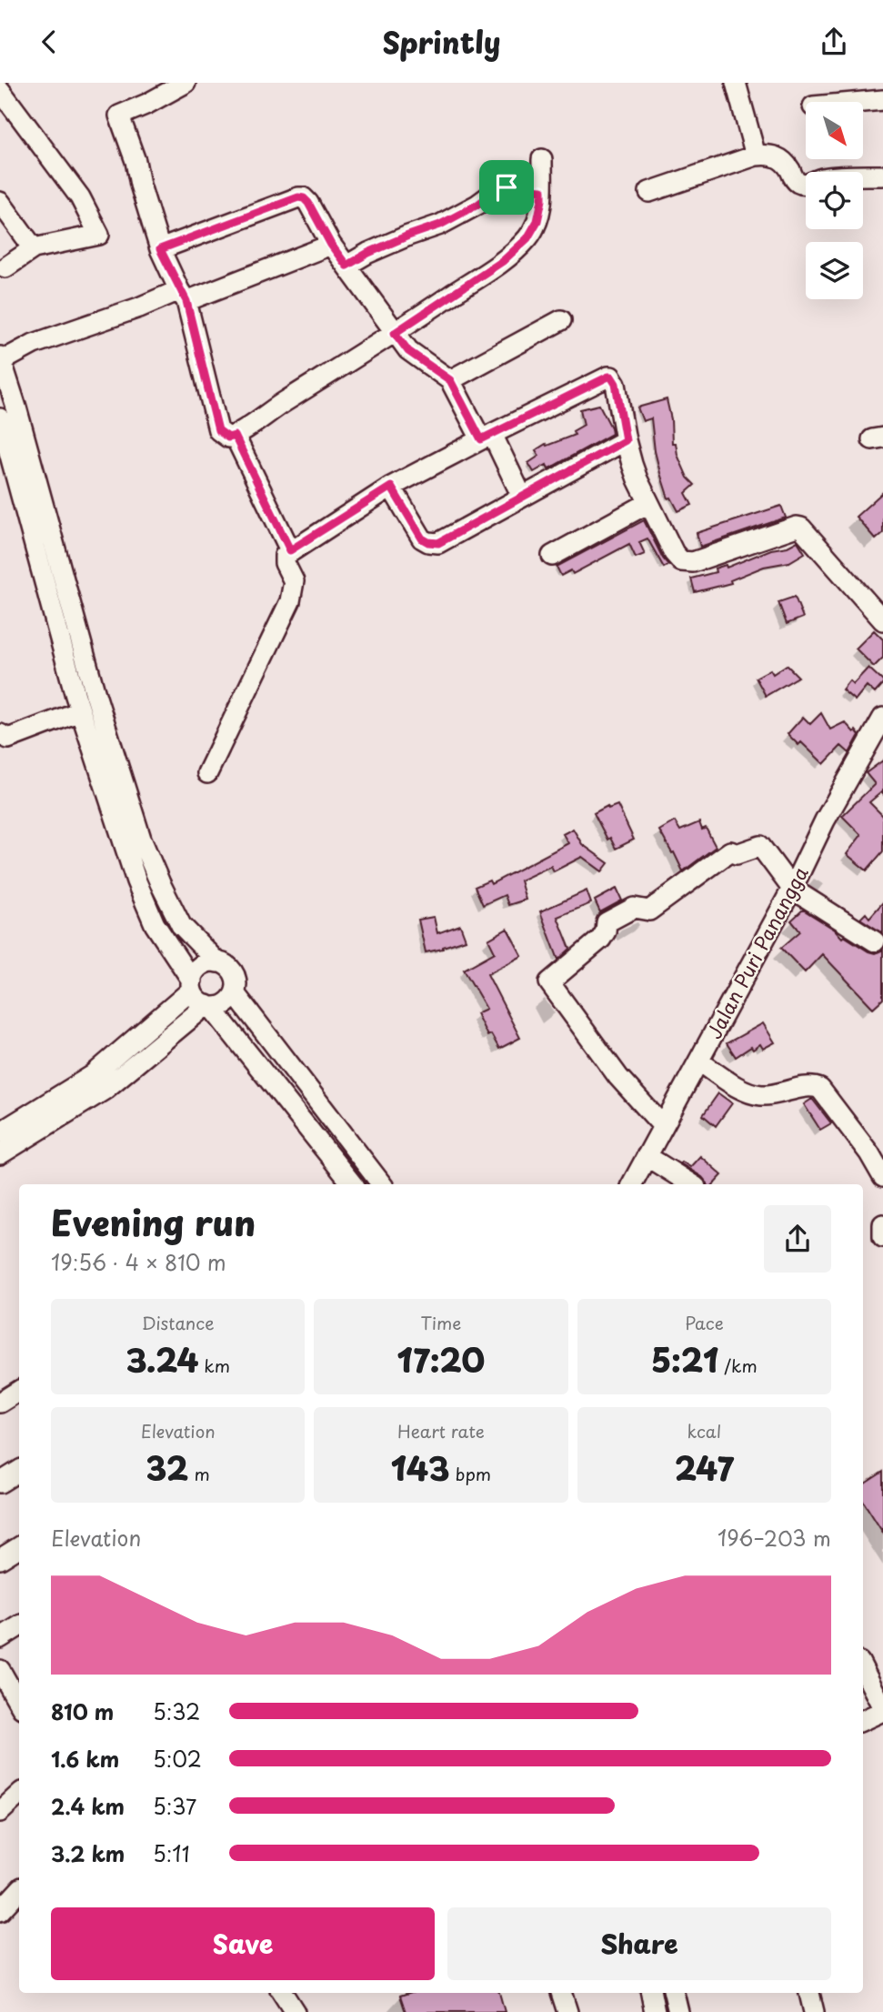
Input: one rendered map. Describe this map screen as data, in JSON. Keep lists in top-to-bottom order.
{
  "streets": {
    "street": ["Jalan Puri Panangga"]
  },
  "north": "bottom right",
  "page": {
    "header": "Sprintly",
    "heading": ["Evening run", "19:56 · 4 × 810 m"],
    "stats": [
      ["Distance", "3.24 km"],
      ["Time", "17:20"],
      ["Pace", "5:21 /km"],
      ["Elevation", "32 m"],
      ["Heart rate", "143 bpm"],
      ["kcal", "247"]
    ],
    "chart": ["Elevation", "196–203 m"],
    "list": [
      {
        "name": "810 m",
        "note": "5:32"
      },
      {
        "name": "1.6 km",
        "note": "5:02"
      },
      {
        "name": "2.4 km",
        "note": "5:37"
      },
      {
        "name": "3.2 km",
        "note": "5:11"
      }
    ],
    "buttons": ["Save", "Share"]
  }
}
